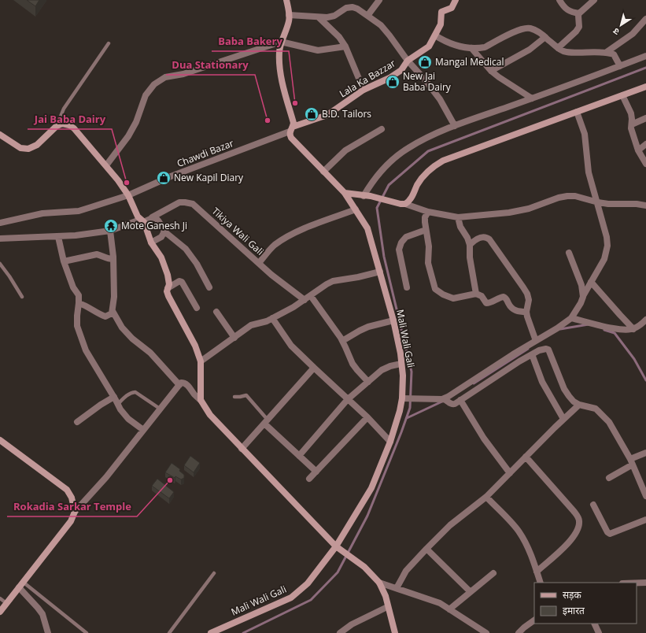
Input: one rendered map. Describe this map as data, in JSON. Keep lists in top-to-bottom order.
{
  "streets": {
    "street": [
      "Lala Ka Bazzar",
      "Chawdi Bazar",
      "Tikiya Wali Gali",
      "Mali Wali Gali"
    ]
  },
  "crossings": [
    ["Lala Ka Bazzar", "Chawdi Bazar"],
    ["Lala Ka Bazzar", "Mali Wali Gali"],
    ["Chawdi Bazar", "Mali Wali Gali"]
  ],
  "places": {
    "shop": [
      "Mangal Medical",
      "New Jai Baba Dairy",
      "B.D. Tailors",
      "New Kapil Diary"
    ],
    "other": [
      "Baba Bakery",
      "Dua Stationary",
      "Jai Baba Dairy",
      "Rokadia Sarkar Temple"
    ],
    "temple": ["Mote Ganesh Ji"]
  },
  "legend": ["सड़क", "इमारत"],
  "north": "bottom left"
}
